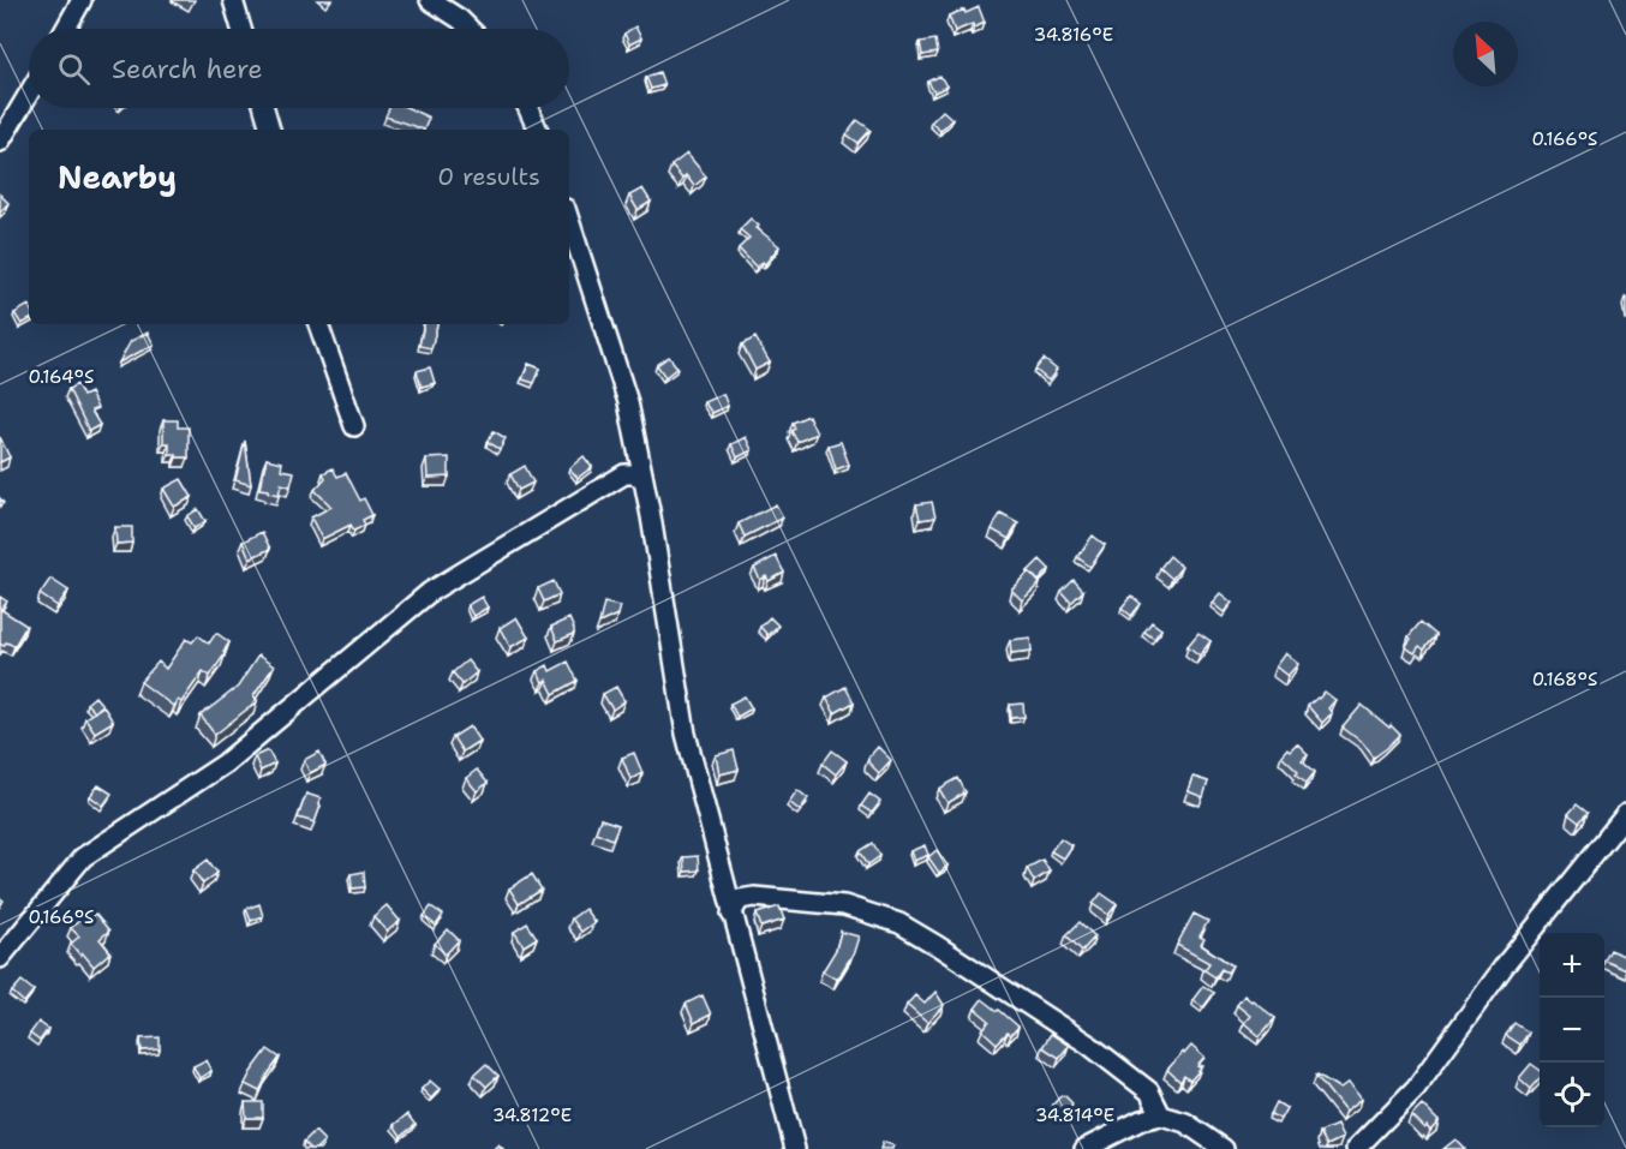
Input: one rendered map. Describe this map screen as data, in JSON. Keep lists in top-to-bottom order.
{
  "north": "top left",
  "page": {
    "search": "Search here",
    "heading": ["Nearby", "0 results"],
    "map_buttons": ["+", "−"]
  },
  "coordinates": [
    "34.816°E",
    "0.166°S",
    "0.164°S",
    "0.168°S",
    "34.812°E",
    "34.814°E"
  ]
}
